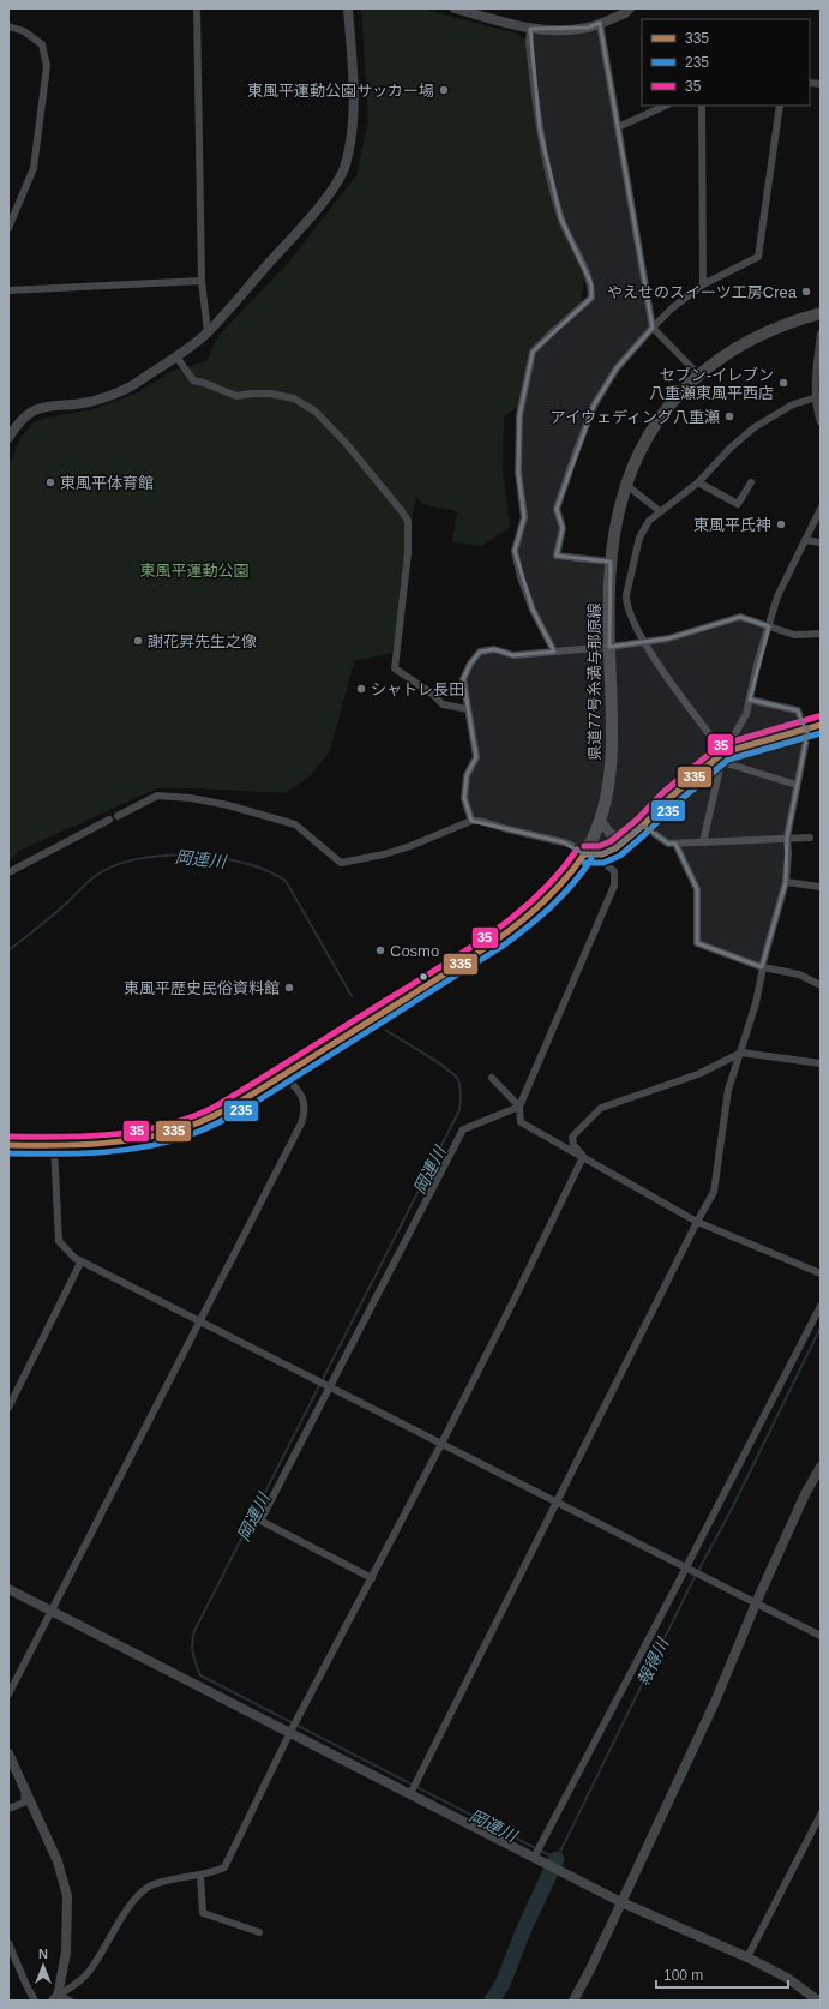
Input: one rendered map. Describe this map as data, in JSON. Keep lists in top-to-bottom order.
{
  "streets": {
    "main road": ["県道77号糸満与那原線"]
  },
  "water": ["岡連川", "報得川"],
  "parks": ["東風平運動公園"],
  "places": [
    "東風平運動公園サッカー場",
    "やえせのスイーツ工房Crea",
    "セブン-イレブン 八重瀬東風平西店",
    "アイウェディング八重瀬",
    "東風平体育館",
    "東風平氏神",
    "謝花昇先生之像",
    "シャトレ長田",
    "Cosmo",
    "東風平歴史民俗資料館"
  ],
  "lines": ["transit line 35", "transit line 335", "transit line 235"],
  "legend": ["335", "235", "35"],
  "scale_bar": "100 m",
  "north": "top"
}
